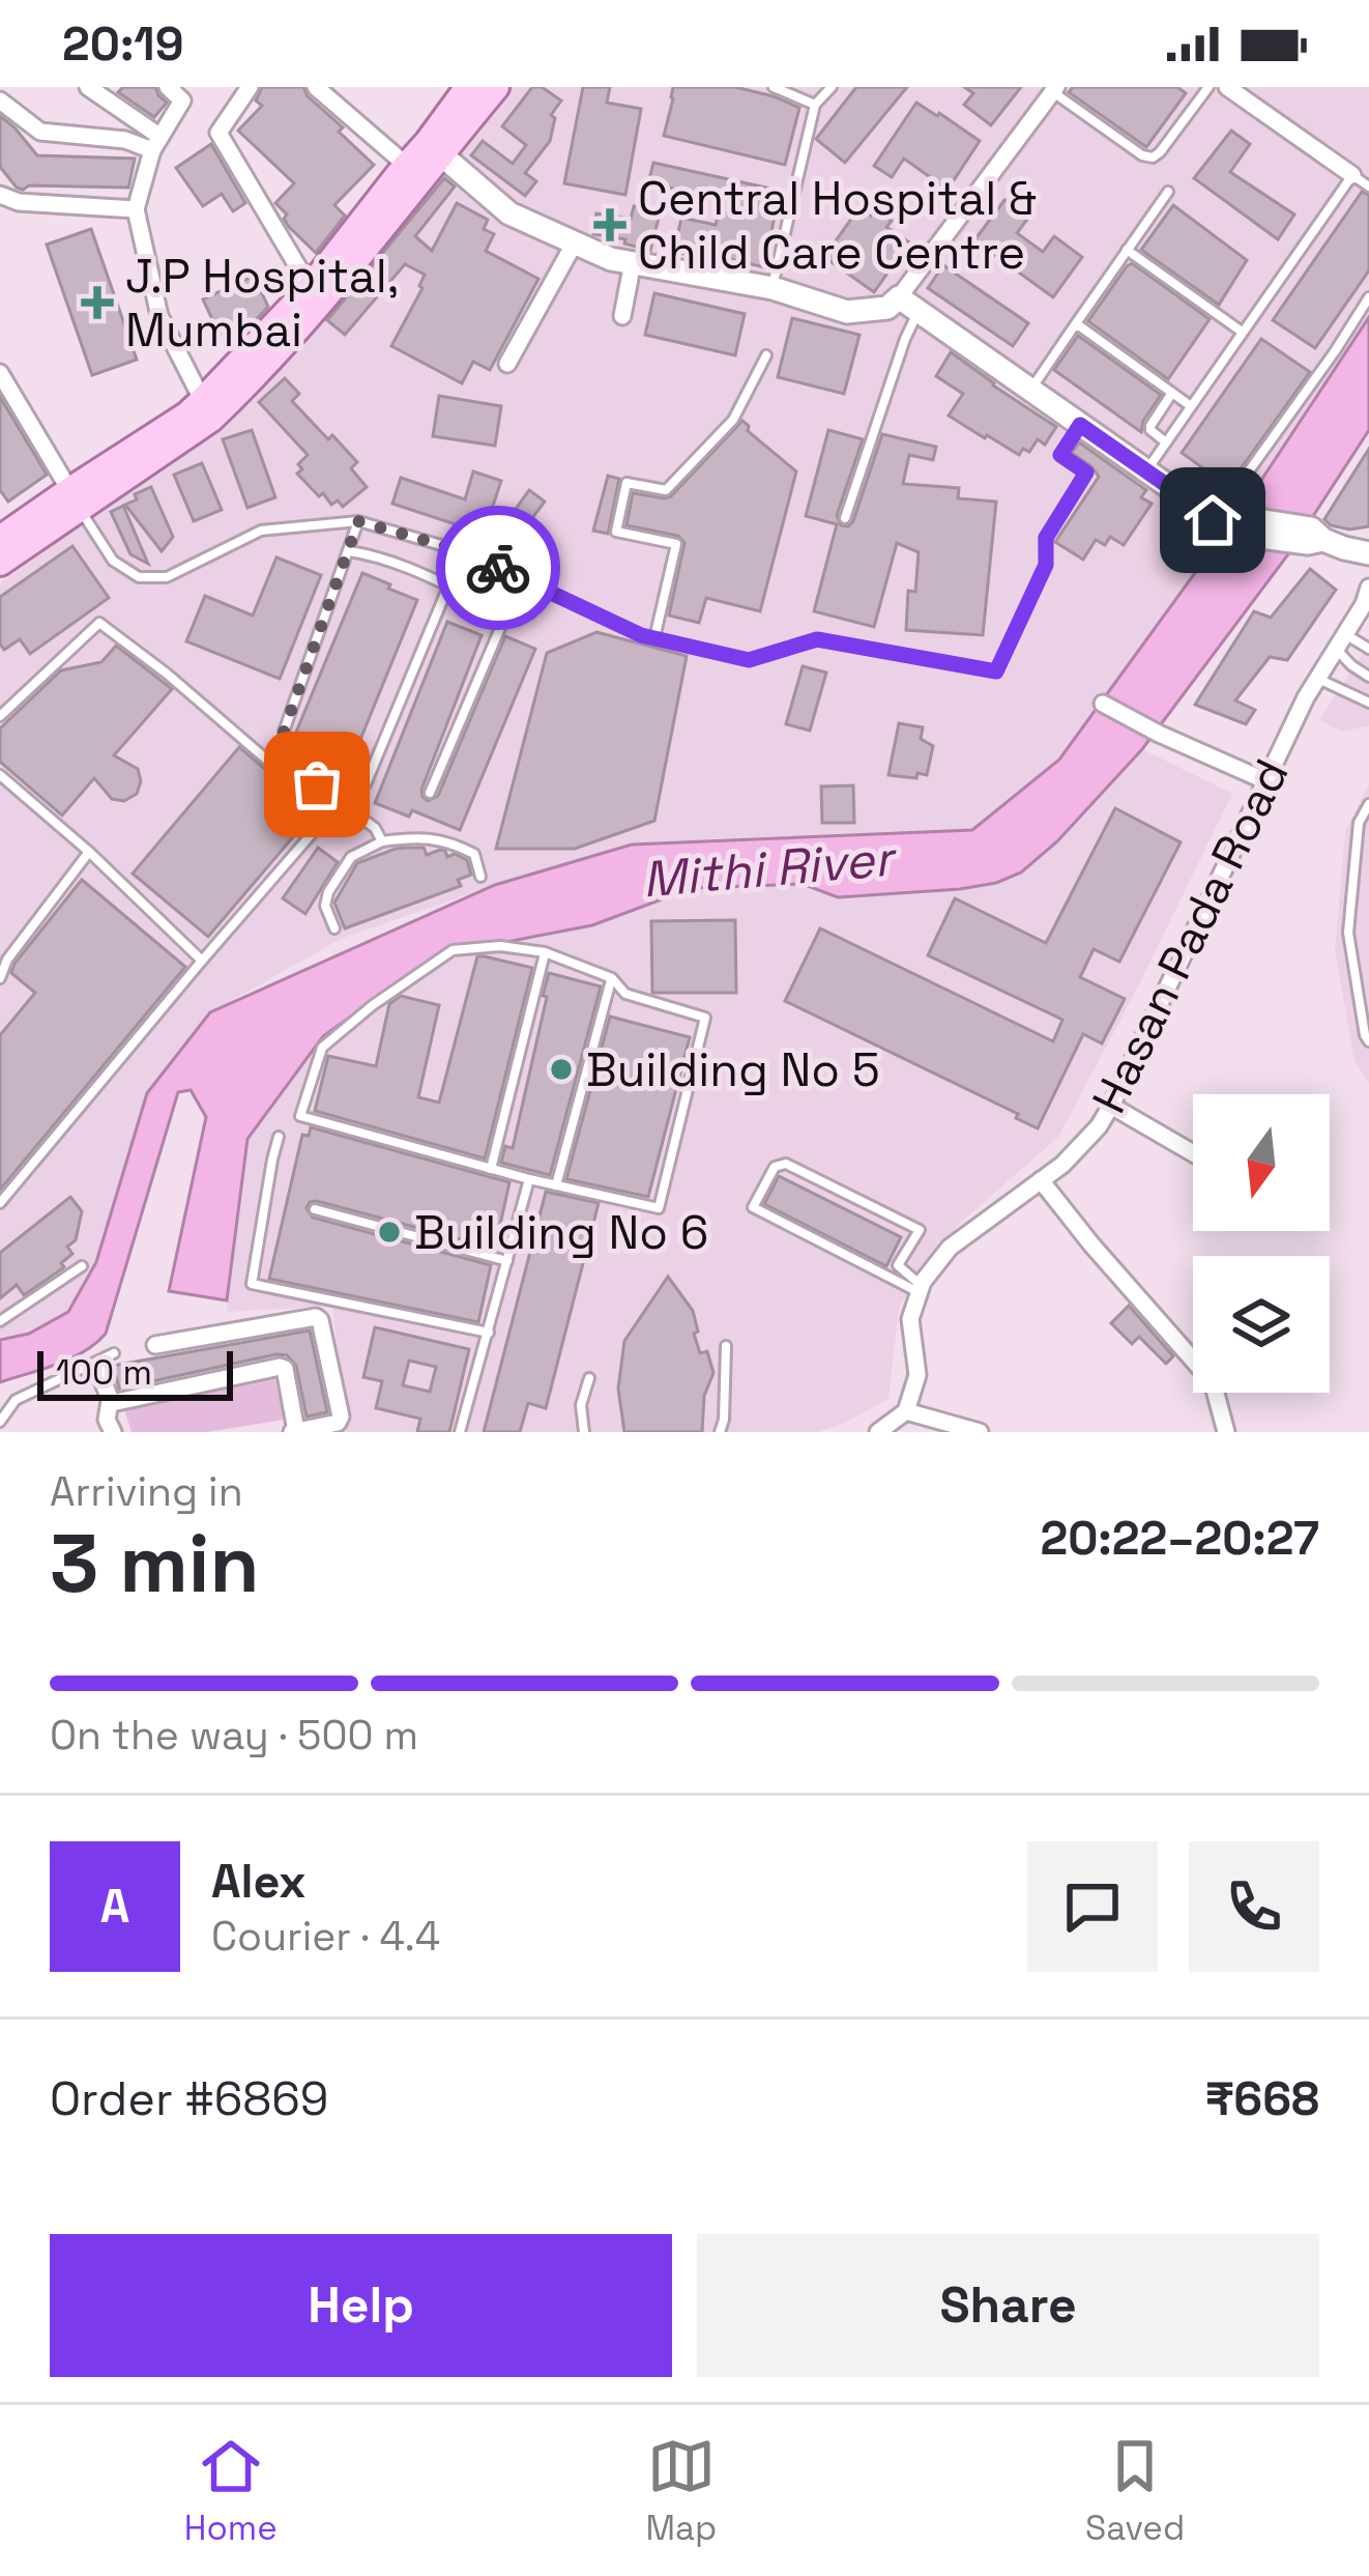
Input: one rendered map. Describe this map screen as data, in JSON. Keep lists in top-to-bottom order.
{
  "streets": {
    "street": ["Hasan Pada Road"]
  },
  "water": ["Mithi River"],
  "places": {
    "health": ["Central Hospital & Child Care Centre", "J.P Hospital, Mumbai"],
    "other": ["Building No 5", "Building No 6"]
  },
  "scale_bar": "100 m",
  "north": "bottom",
  "page": {
    "status": "20:19",
    "scale": "100 m",
    "heading": ["3 min", "Arriving in", "20:22–20:27"],
    "panel": [
      "Alex",
      "Courier · 4.4",
      "Order #6869",
      "₹668"
    ],
    "bar": "On the way · 500 m",
    "round": "A",
    "buttons": ["Help", "Share"],
    "tabs": ["Home", "Map", "Saved"]
  }
}
